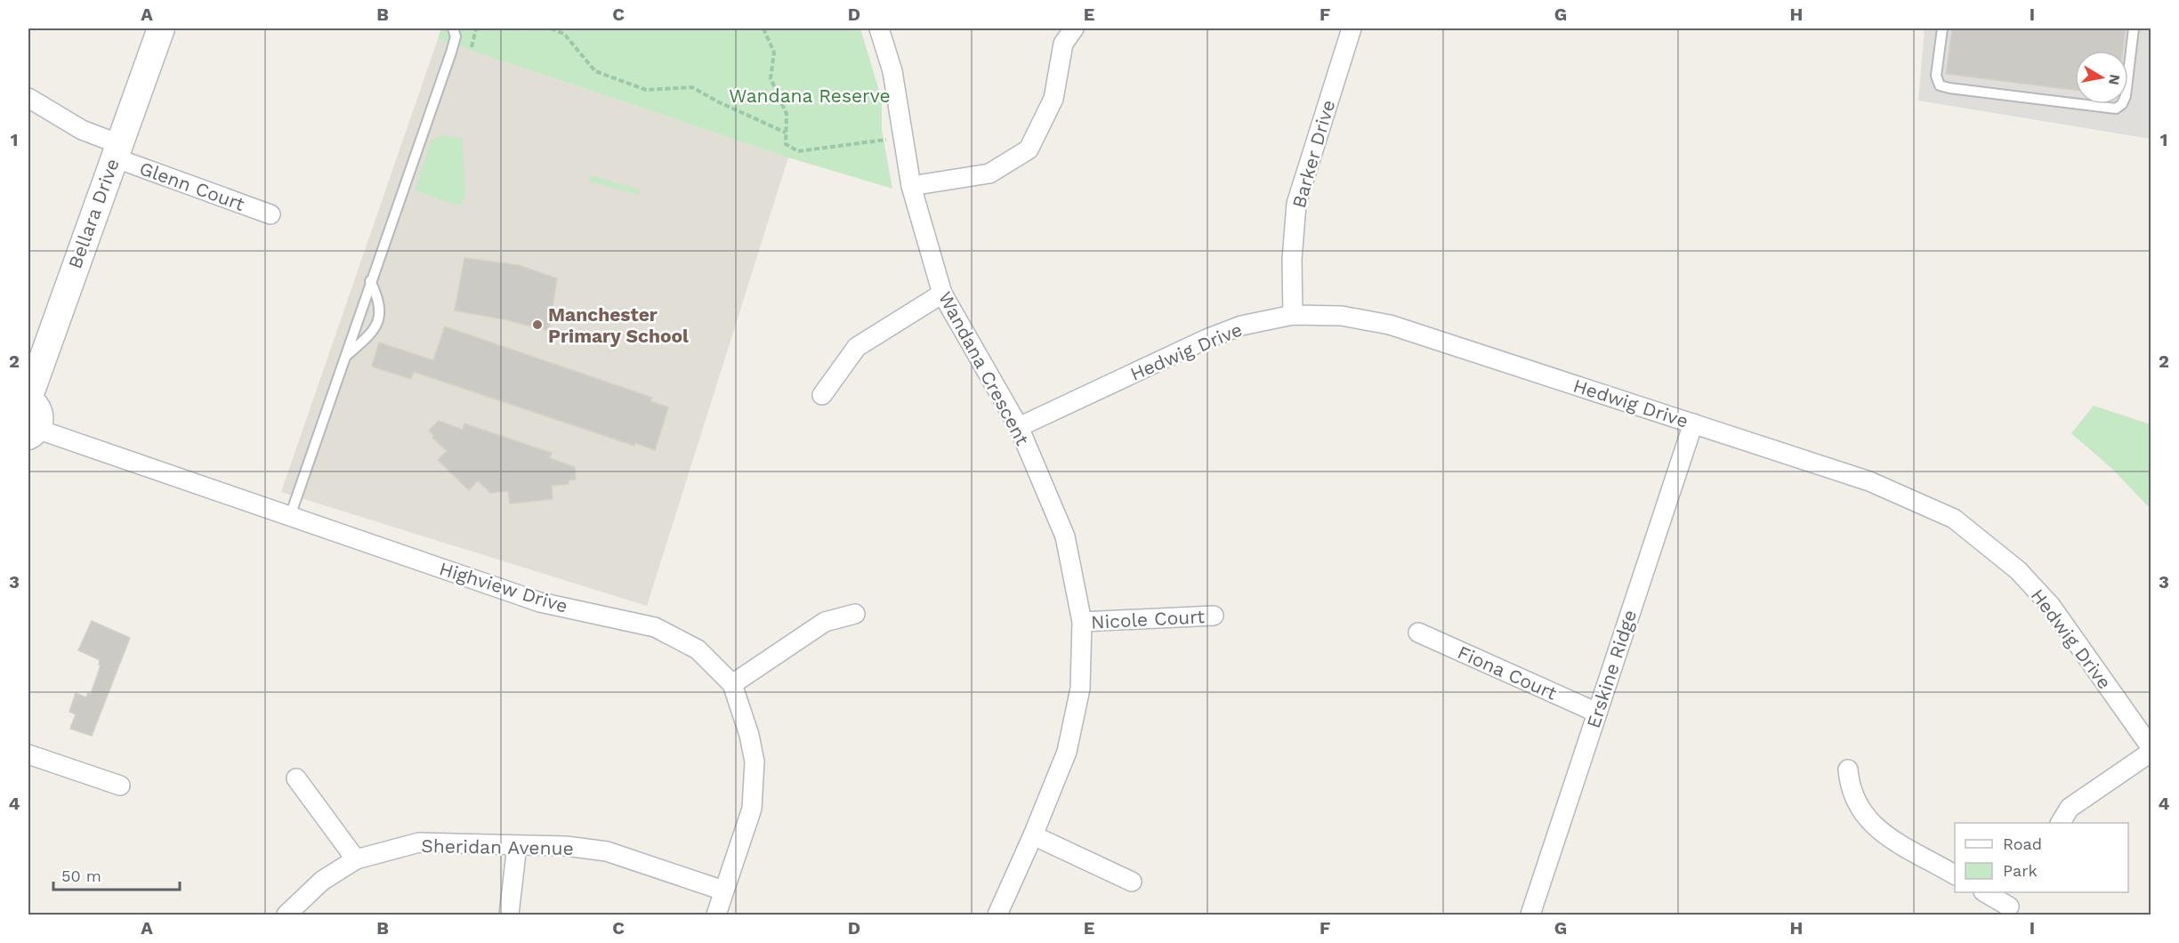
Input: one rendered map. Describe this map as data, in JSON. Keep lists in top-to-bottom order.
{
  "streets": {
    "main road": ["Bellara Drive"],
    "street": [
      "Barker Drive",
      "Glenn Court",
      "Hedwig Drive",
      "Wandana Crescent",
      "Highview Drive",
      "Nicole Court",
      "Erskine Ridge",
      "Fiona Court",
      "Sheridan Avenue"
    ]
  },
  "crossings": [
    ["Barker Drive", "Hedwig Drive"],
    ["Glenn Court", "Bellara Drive"],
    ["Hedwig Drive", "Wandana Crescent"],
    ["Hedwig Drive", "Erskine Ridge"],
    ["Wandana Crescent", "Nicole Court"],
    ["Highview Drive", "Sheridan Avenue"],
    ["Erskine Ridge", "Fiona Court"]
  ],
  "parks": ["Wandana Reserve"],
  "places": ["Manchester Primary School"],
  "legend": ["Road", "Park"],
  "scale_bar": "50 m",
  "north": "right",
  "grid": {
    "columns": [
      "A",
      "B",
      "C",
      "D",
      "E",
      "F",
      "G",
      "H",
      "I"
    ],
    "rows": [
      "1",
      "2",
      "3",
      "4"
    ]
  }
}
